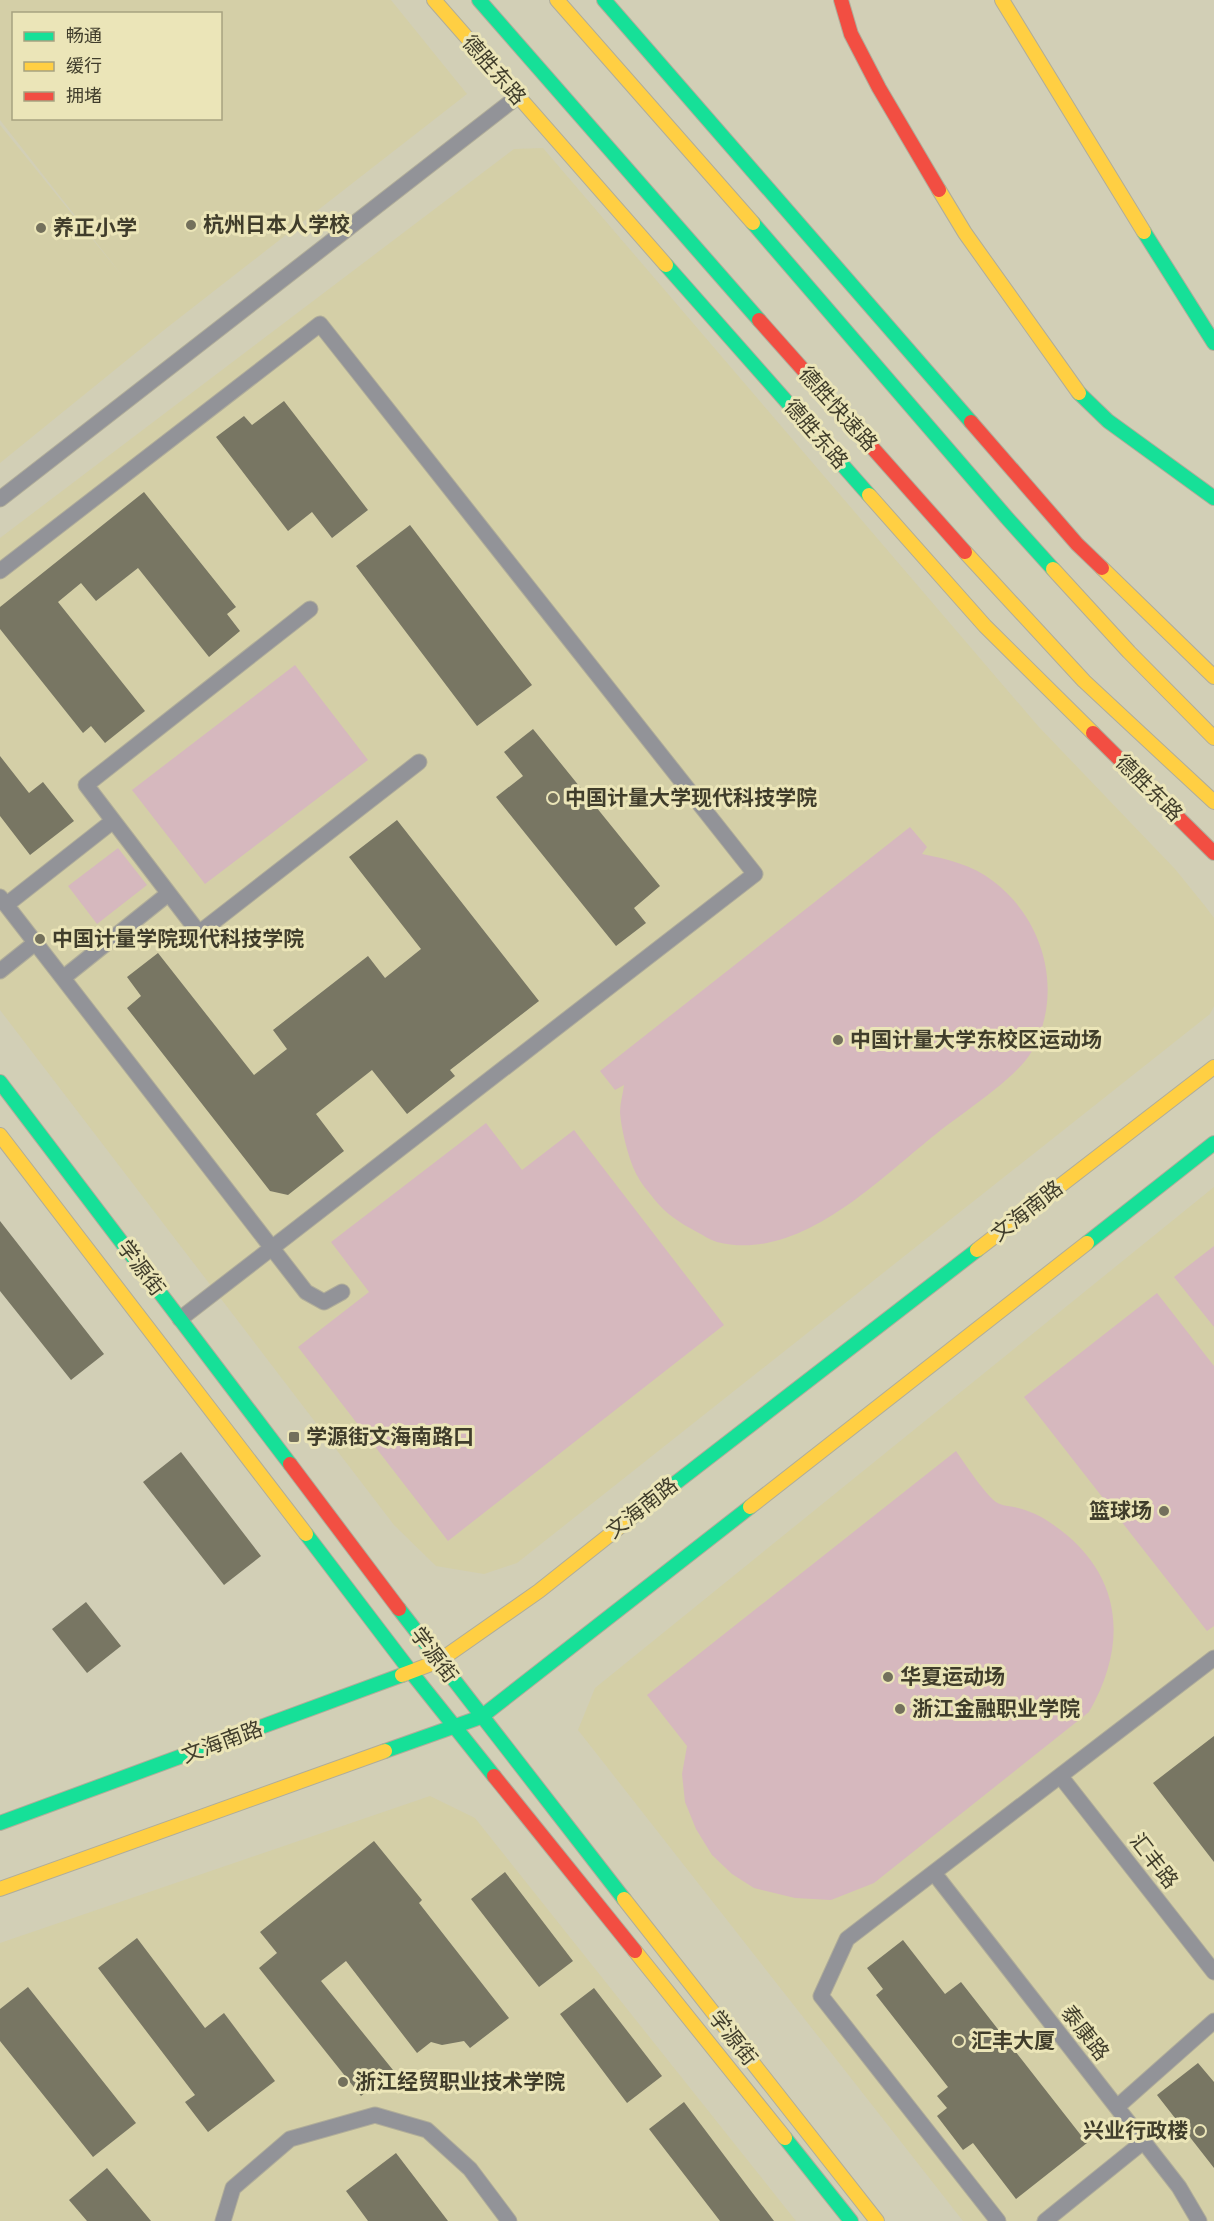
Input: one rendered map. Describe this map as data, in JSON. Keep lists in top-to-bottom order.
{
  "streets": {
    "main road": [
      "德胜东路",
      "德胜快速路",
      "文海南路",
      "学源街"
    ],
    "street": ["汇丰路", "泰康路"]
  },
  "crossings": [
    ["文海南路", "学源街"]
  ],
  "places": {
    "other": [
      "杭州日本人学校",
      "养正小学",
      "中国计量大学现代科技学院",
      "中国计量学院现代科技学院",
      "中国计量大学东校区运动场",
      "篮球场",
      "华夏运动场",
      "浙江金融职业学院",
      "汇丰大厦",
      "浙江经贸职业技术学院",
      "兴业行政楼"
    ],
    "transit": ["学源街文海南路口"]
  },
  "legend": ["畅通", "缓行", "拥堵"]
}
